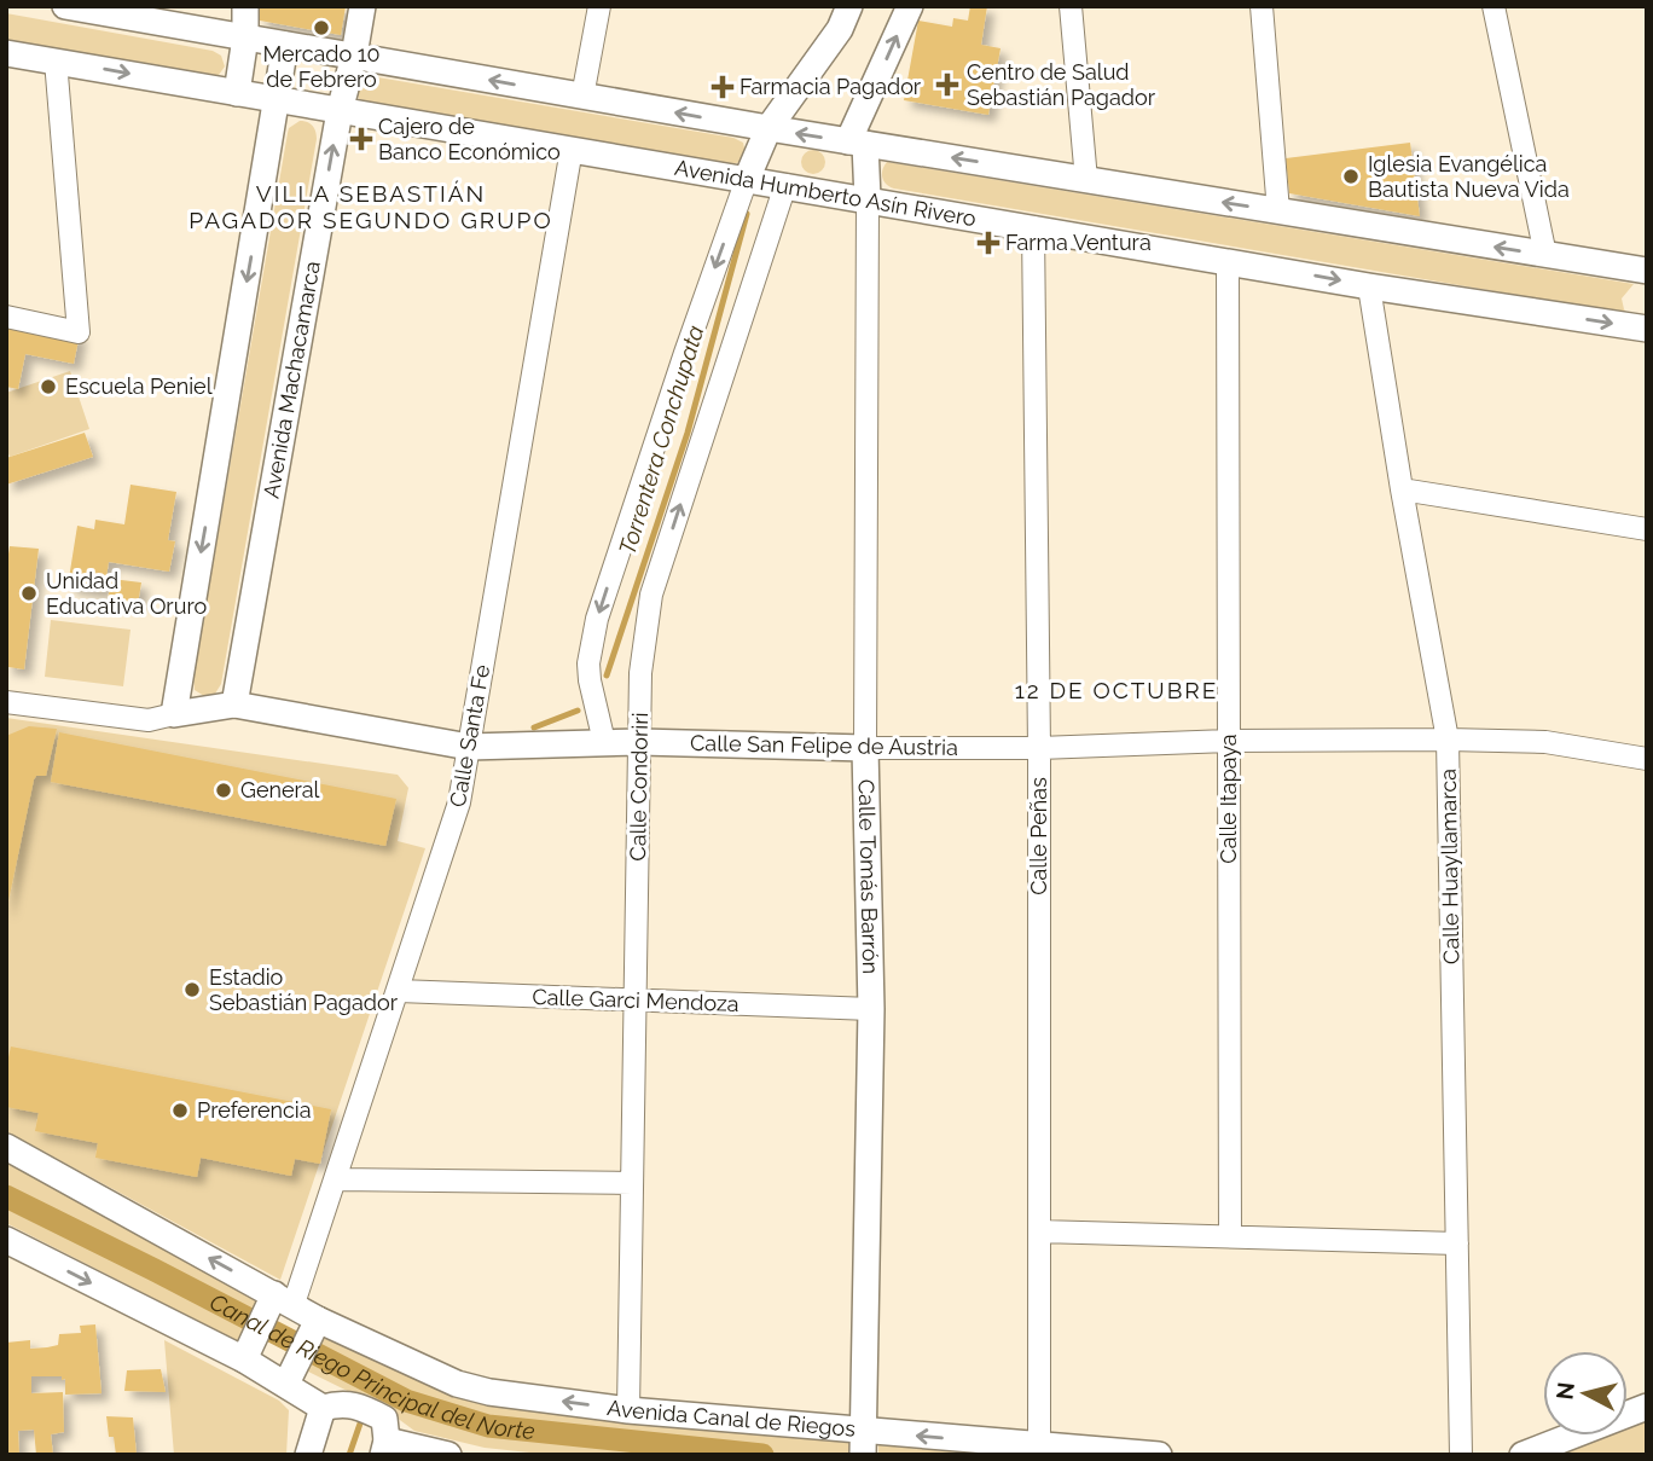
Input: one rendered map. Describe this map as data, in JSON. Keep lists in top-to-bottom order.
{
  "streets": {
    "street": [
      "Avenida Humberto Asín Rivero",
      "Avenida Machacamarca",
      "Calle Santa Fe",
      "Calle San Felipe de Austria",
      "Calle Condoriri",
      "Calle Itapaya",
      "Calle Peñas",
      "Calle Huayllamarca",
      "Calle Tomás Barrón",
      "Calle Garci Mendoza",
      "Avenida Canal de Riegos"
    ]
  },
  "crossings": [
    ["Avenida Humberto Asín Rivero", "Avenida Machacamarca"],
    ["Avenida Humberto Asín Rivero", "Calle Santa Fe"],
    ["Avenida Humberto Asín Rivero", "Calle Condoriri"],
    ["Avenida Humberto Asín Rivero", "Calle Itapaya"],
    ["Avenida Humberto Asín Rivero", "Calle Peñas"],
    ["Avenida Humberto Asín Rivero", "Calle Huayllamarca"],
    ["Avenida Humberto Asín Rivero", "Calle Tomás Barrón"],
    ["Avenida Machacamarca", "Calle San Felipe de Austria"],
    ["Calle Santa Fe", "Calle San Felipe de Austria"],
    ["Calle Santa Fe", "Calle Garci Mendoza"],
    ["Calle Santa Fe", "Avenida Canal de Riegos"],
    ["Calle San Felipe de Austria", "Calle Condoriri"],
    ["Calle San Felipe de Austria", "Calle Itapaya"],
    ["Calle San Felipe de Austria", "Calle Peñas"],
    ["Calle San Felipe de Austria", "Calle Huayllamarca"],
    ["Calle San Felipe de Austria", "Calle Tomás Barrón"],
    ["Calle Condoriri", "Calle Garci Mendoza"],
    ["Calle Condoriri", "Avenida Canal de Riegos"],
    ["Calle Peñas", "Avenida Canal de Riegos"],
    ["Calle Tomás Barrón", "Calle Garci Mendoza"],
    ["Calle Tomás Barrón", "Avenida Canal de Riegos"]
  ],
  "districts": ["VILLA SEBASTIÁN PAGADOR SEGUNDO GRUPO", "12 DE OCTUBRE"],
  "water": ["Torrentera Conchupata", "Canal de Riego Principal del Norte"],
  "places": {
    "other": [
      "Mercado 10 de Febrero",
      "Iglesia Evangélica Bautista Nueva Vida",
      "Escuela Peniel",
      "Unidad Educativa Oruro",
      "General",
      "Estadio Sebastián Pagador",
      "Preferencia"
    ],
    "health": [
      "Centro de Salud Sebastián Pagador",
      "Farmacia Pagador",
      "Cajero de Banco Económico",
      "Farma Ventura"
    ]
  },
  "north": "left"
}
